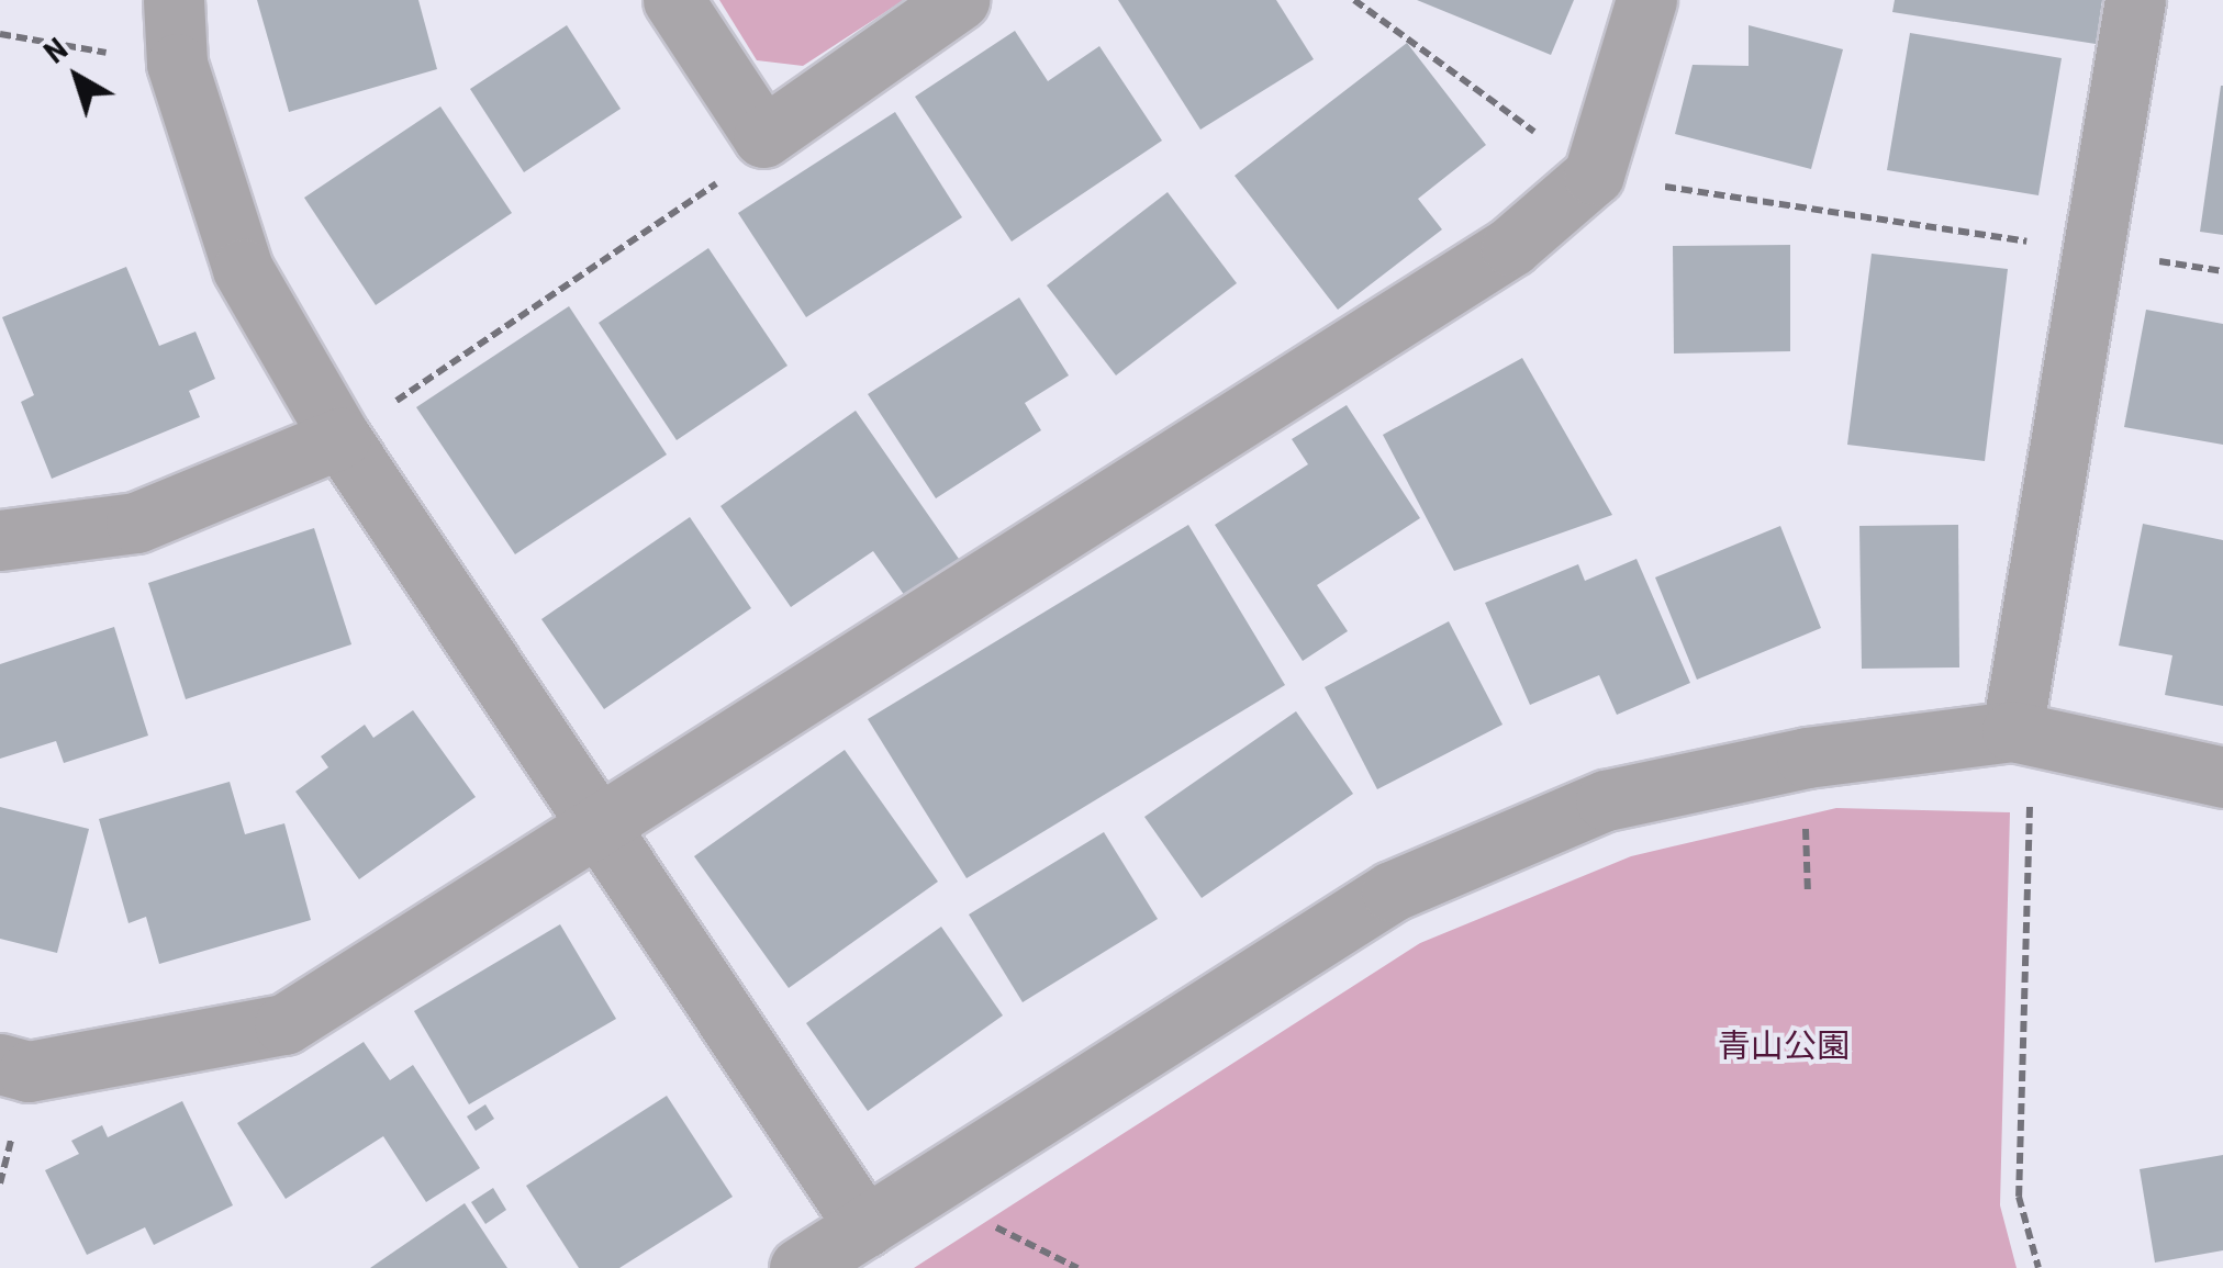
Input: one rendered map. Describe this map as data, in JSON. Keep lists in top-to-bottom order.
{
  "parks": ["青山公園"],
  "north": "top left"
}
